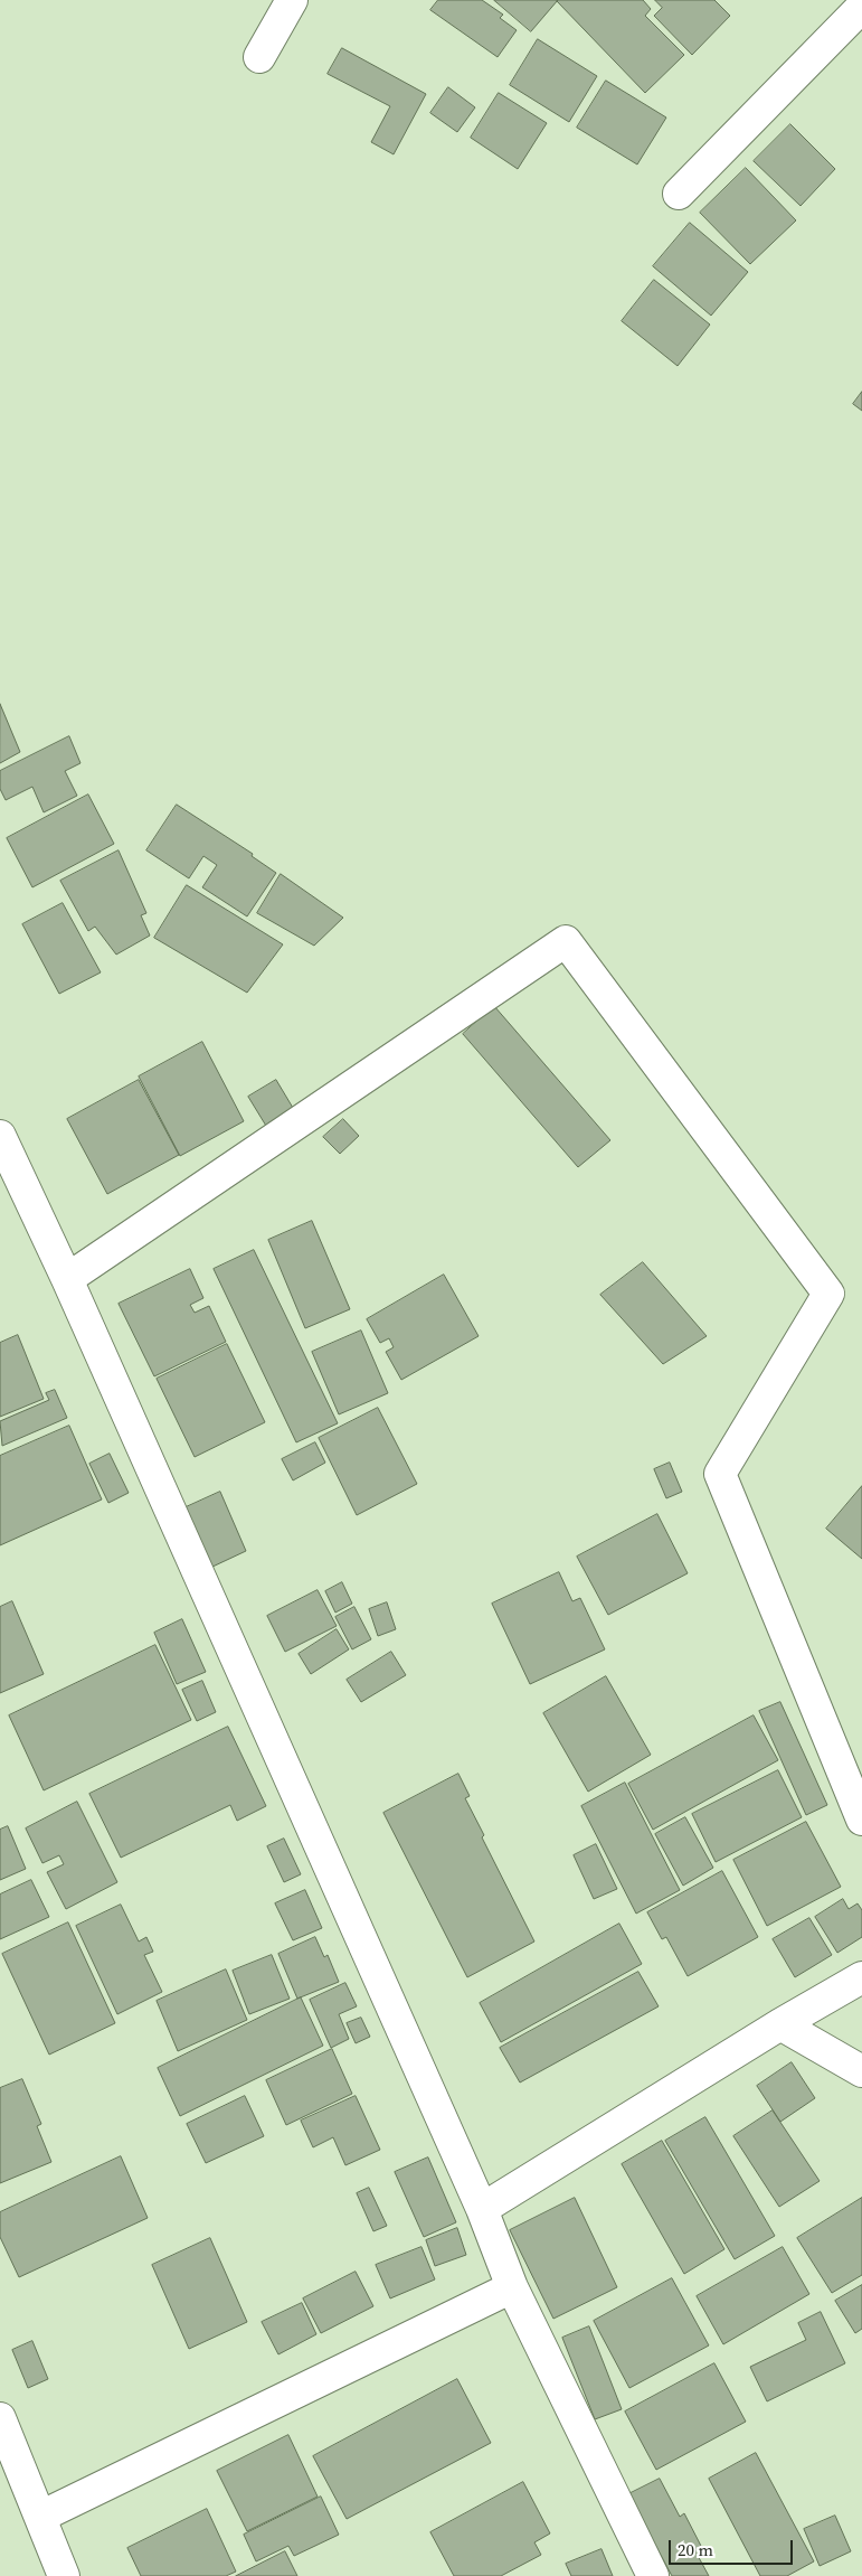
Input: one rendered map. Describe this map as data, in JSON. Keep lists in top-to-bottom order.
{
  "scale_bar": "20 m"
}
